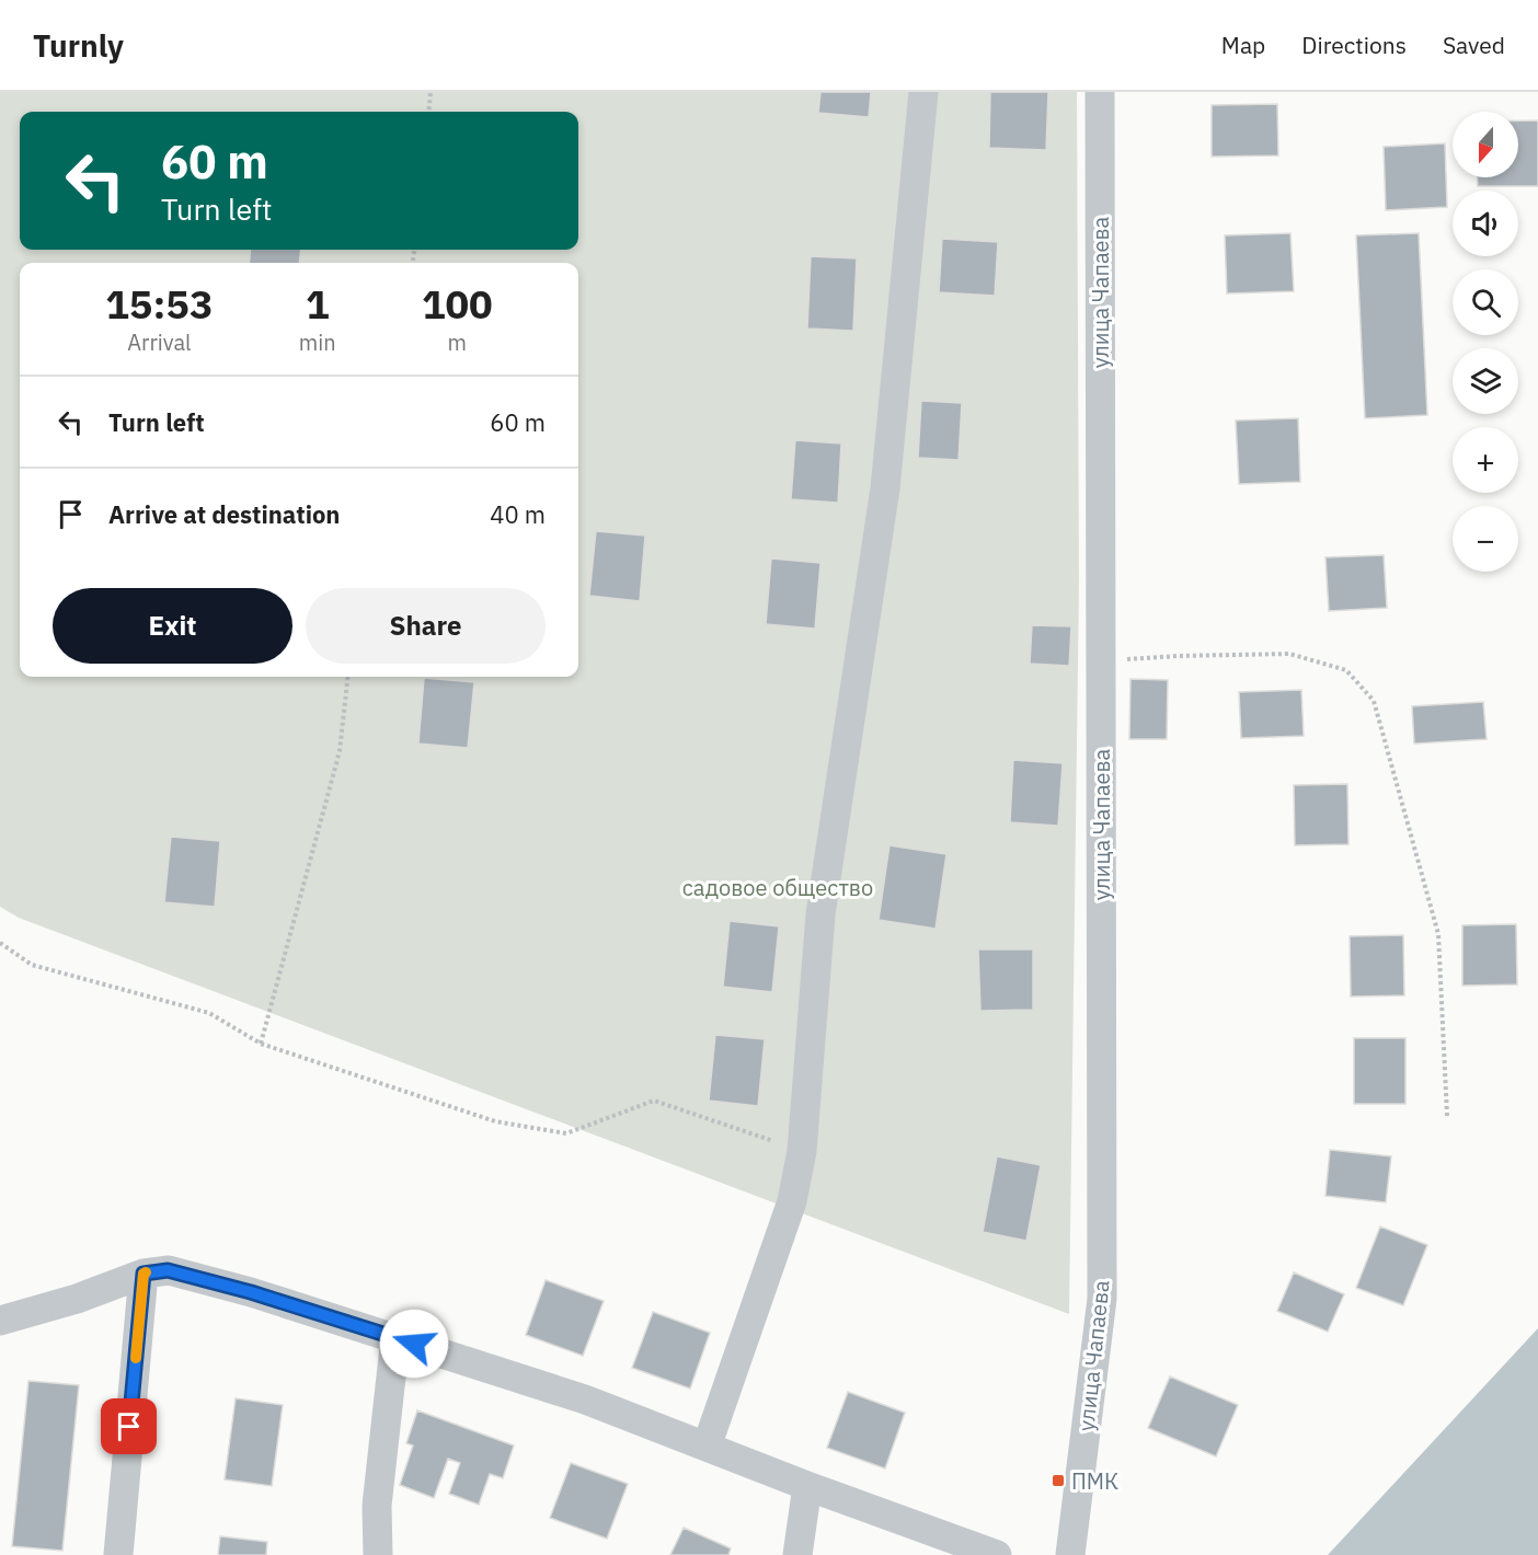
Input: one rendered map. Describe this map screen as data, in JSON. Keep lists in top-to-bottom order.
{
  "streets": {
    "street": ["улица Чапаева"]
  },
  "parks": ["садовое общество"],
  "places": {
    "transit": ["ПМК"]
  },
  "north": "bottom",
  "page": {
    "header": "Turnly",
    "nav": ["Map", "Directions", "Saved"],
    "map_buttons": ["+", "−"],
    "turn": ["60 m", "Turn left"],
    "eta": [
      "15:53",
      "Arrival",
      "1",
      "min",
      "100",
      "m"
    ],
    "list": [
      {
        "name": "Turn left",
        "value": "60 m"
      },
      {
        "name": "Arrive at destination",
        "value": "40 m"
      }
    ],
    "buttons": ["Exit", "Share"]
  }
}
